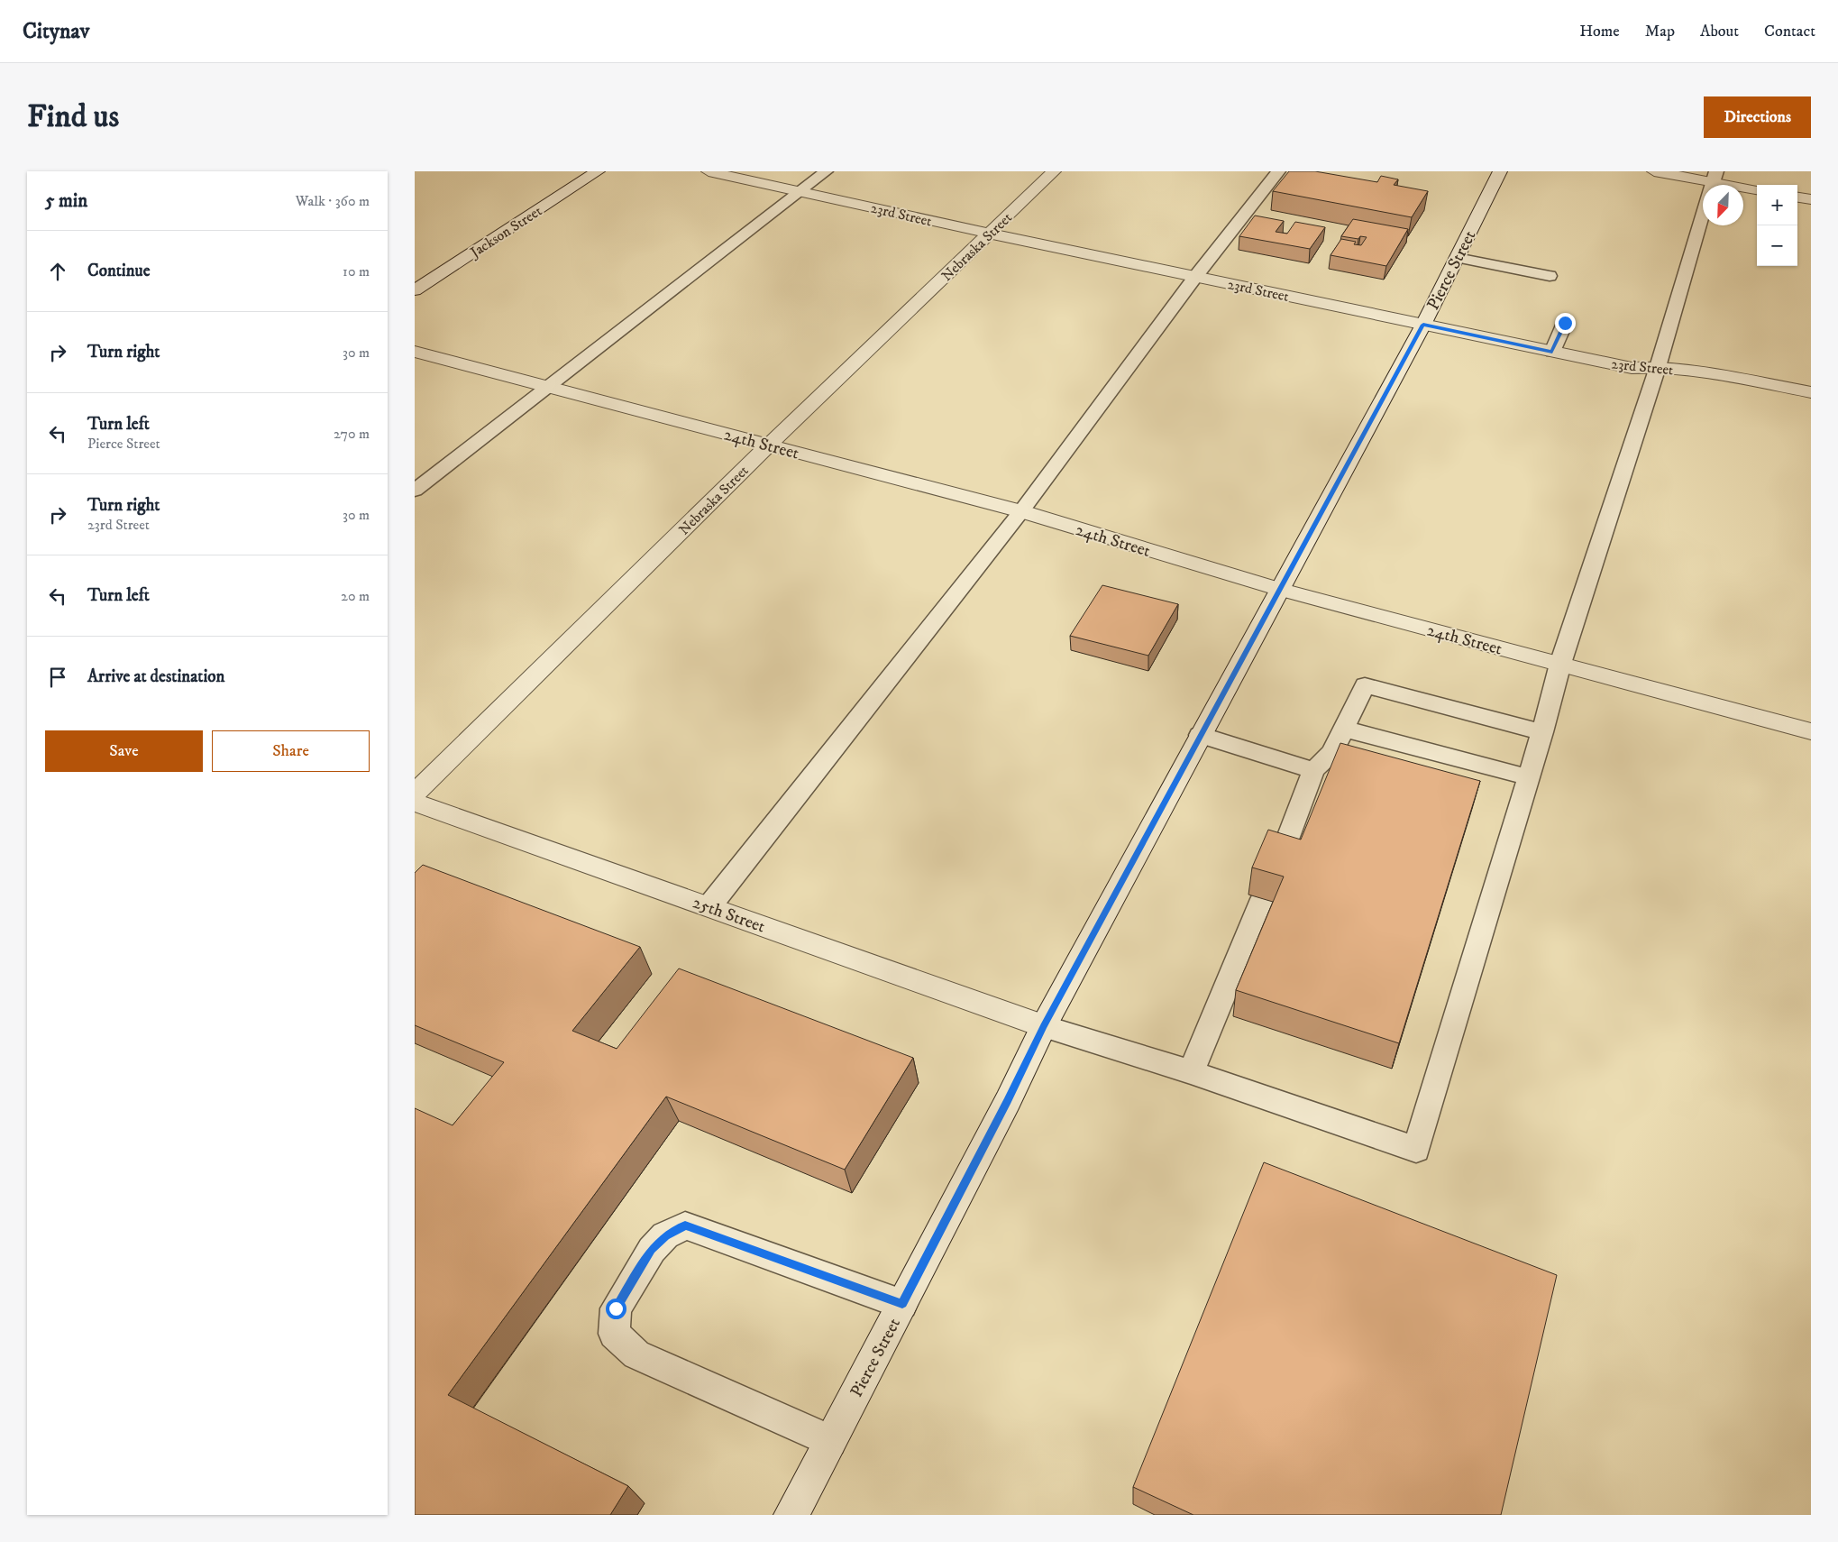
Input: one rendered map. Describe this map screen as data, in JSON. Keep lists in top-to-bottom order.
{
  "streets": {
    "street": [
      "23rd Street",
      "Jackson Street",
      "Nebraska Street",
      "Pierce Street",
      "24th Street",
      "25th Street"
    ]
  },
  "crossings": [
    ["23rd Street", "Nebraska Street"],
    ["23rd Street", "Pierce Street"],
    ["Nebraska Street", "24th Street"],
    ["Pierce Street", "24th Street"],
    ["Pierce Street", "25th Street"]
  ],
  "north": "bottom left",
  "page": {
    "header": "Citynav",
    "nav": [
      "Home",
      "Map",
      "About",
      "Contact"
    ],
    "buttons": [
      "Directions",
      ["Save", "Share"]
    ],
    "title": "Find us",
    "heading": ["5 min", "Walk · 360 m"],
    "map_buttons": ["+", "−"],
    "list": [
      ["Continue", "10 m"],
      ["Turn right", "30 m"],
      ["Turn left", "Pierce Street", "270 m"],
      ["Turn right", "23rd Street", "30 m"],
      ["Turn left", "20 m"],
      "Arrive at destination"
    ]
  }
}
